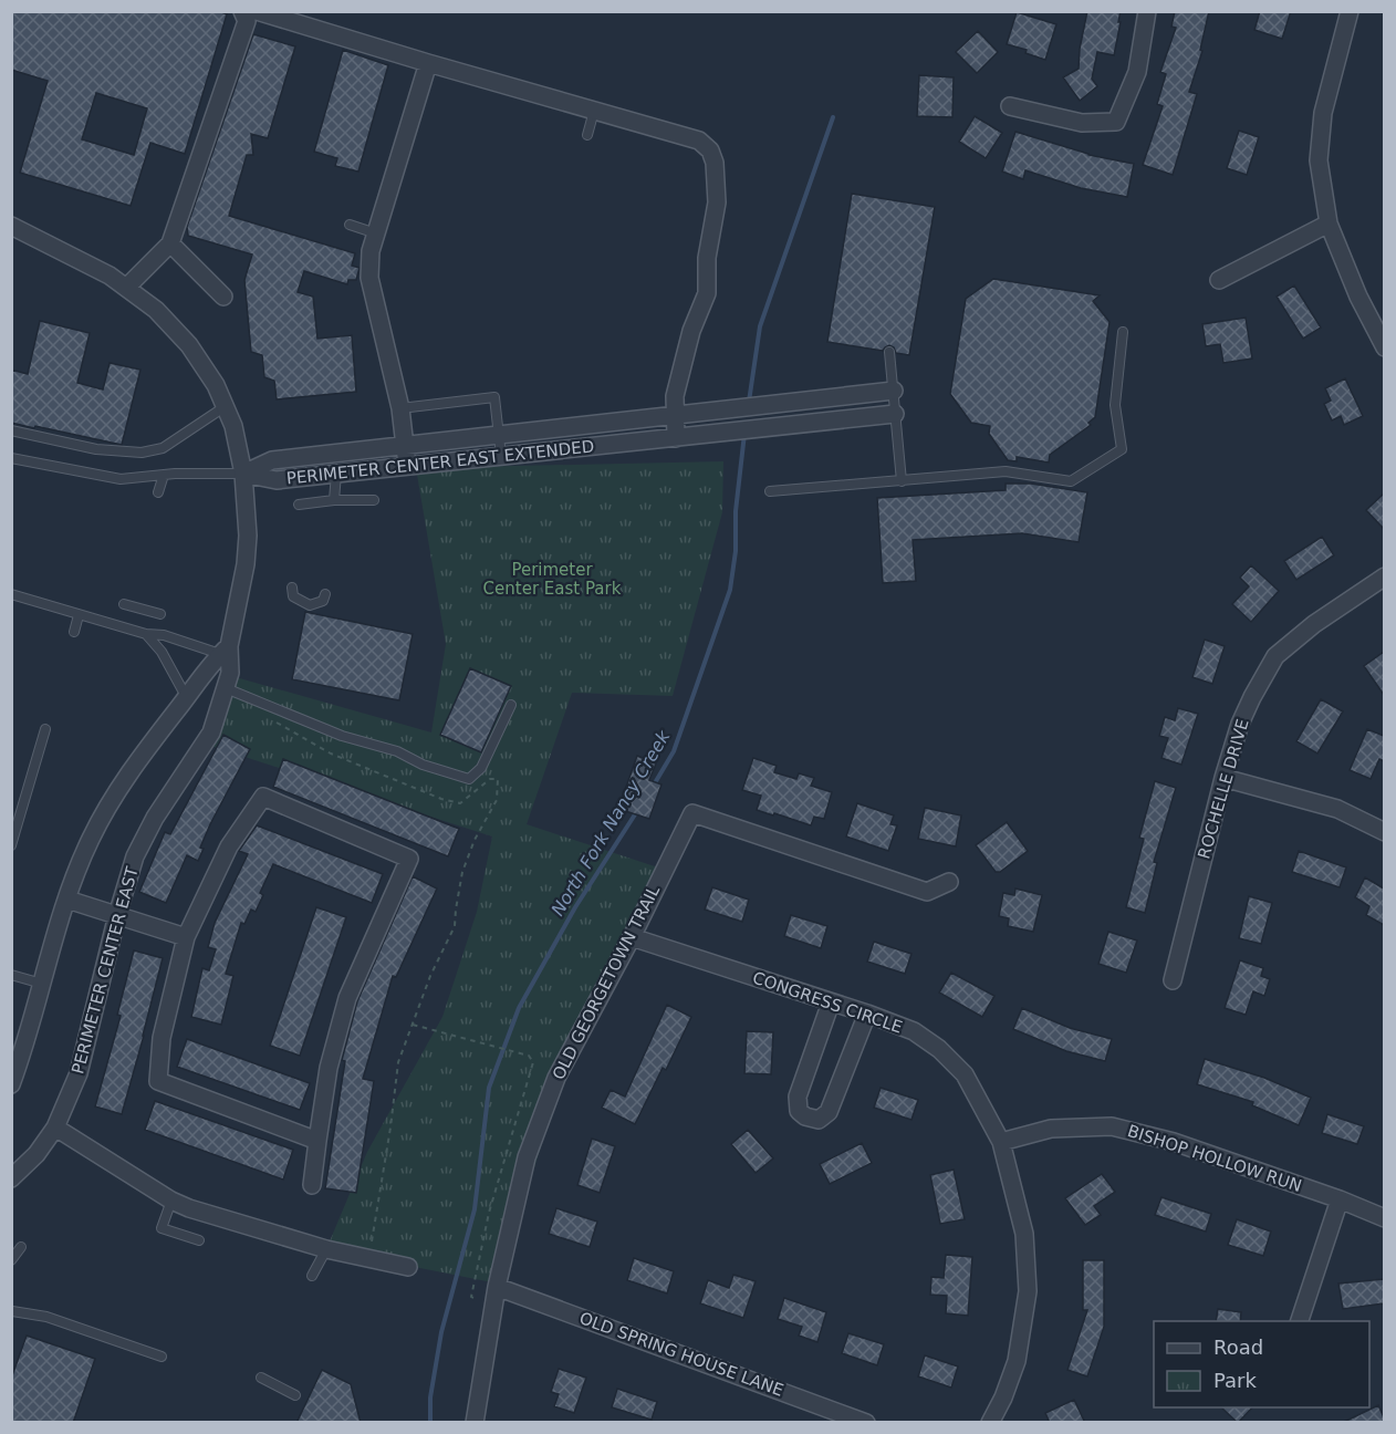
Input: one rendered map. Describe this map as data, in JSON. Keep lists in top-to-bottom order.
{
  "streets": {
    "street": [
      "PERIMETER CENTER EAST EXTENDED",
      "ROCHELLE DRIVE",
      "PERIMETER CENTER EAST",
      "OLD GEORGETOWN TRAIL",
      "CONGRESS CIRCLE",
      "BISHOP HOLLOW RUN",
      "OLD SPRING HOUSE LANE"
    ]
  },
  "crossings": [
    ["PERIMETER CENTER EAST EXTENDED", "PERIMETER CENTER EAST"],
    ["OLD GEORGETOWN TRAIL", "CONGRESS CIRCLE"],
    ["OLD GEORGETOWN TRAIL", "OLD SPRING HOUSE LANE"],
    ["CONGRESS CIRCLE", "BISHOP HOLLOW RUN"]
  ],
  "water": ["North Fork Nancy Creek"],
  "parks": ["Perimeter Center East Park"],
  "legend": ["Road", "Park"]
}
